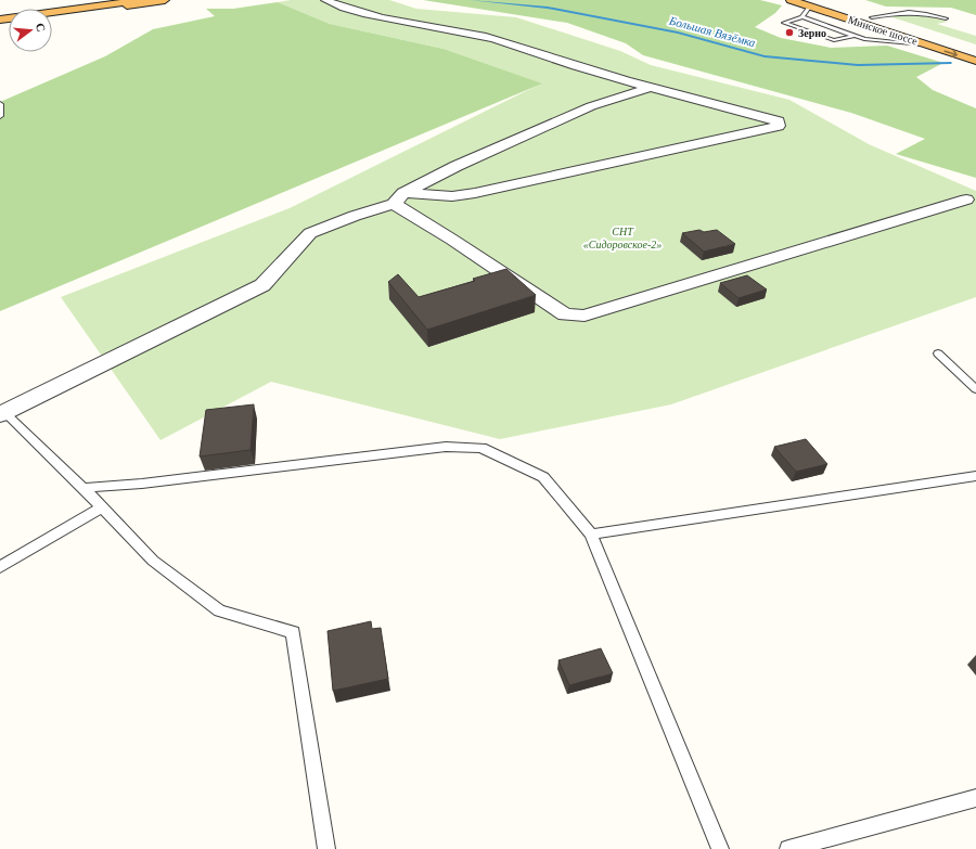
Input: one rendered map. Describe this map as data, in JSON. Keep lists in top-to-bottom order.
{
  "streets": {
    "highway": ["Минское шоссе"]
  },
  "water": ["Большая Вязёмка"],
  "parks": ["СНТ «Сидоровское-2»"],
  "places": ["Зерно"],
  "north": "right"
}
